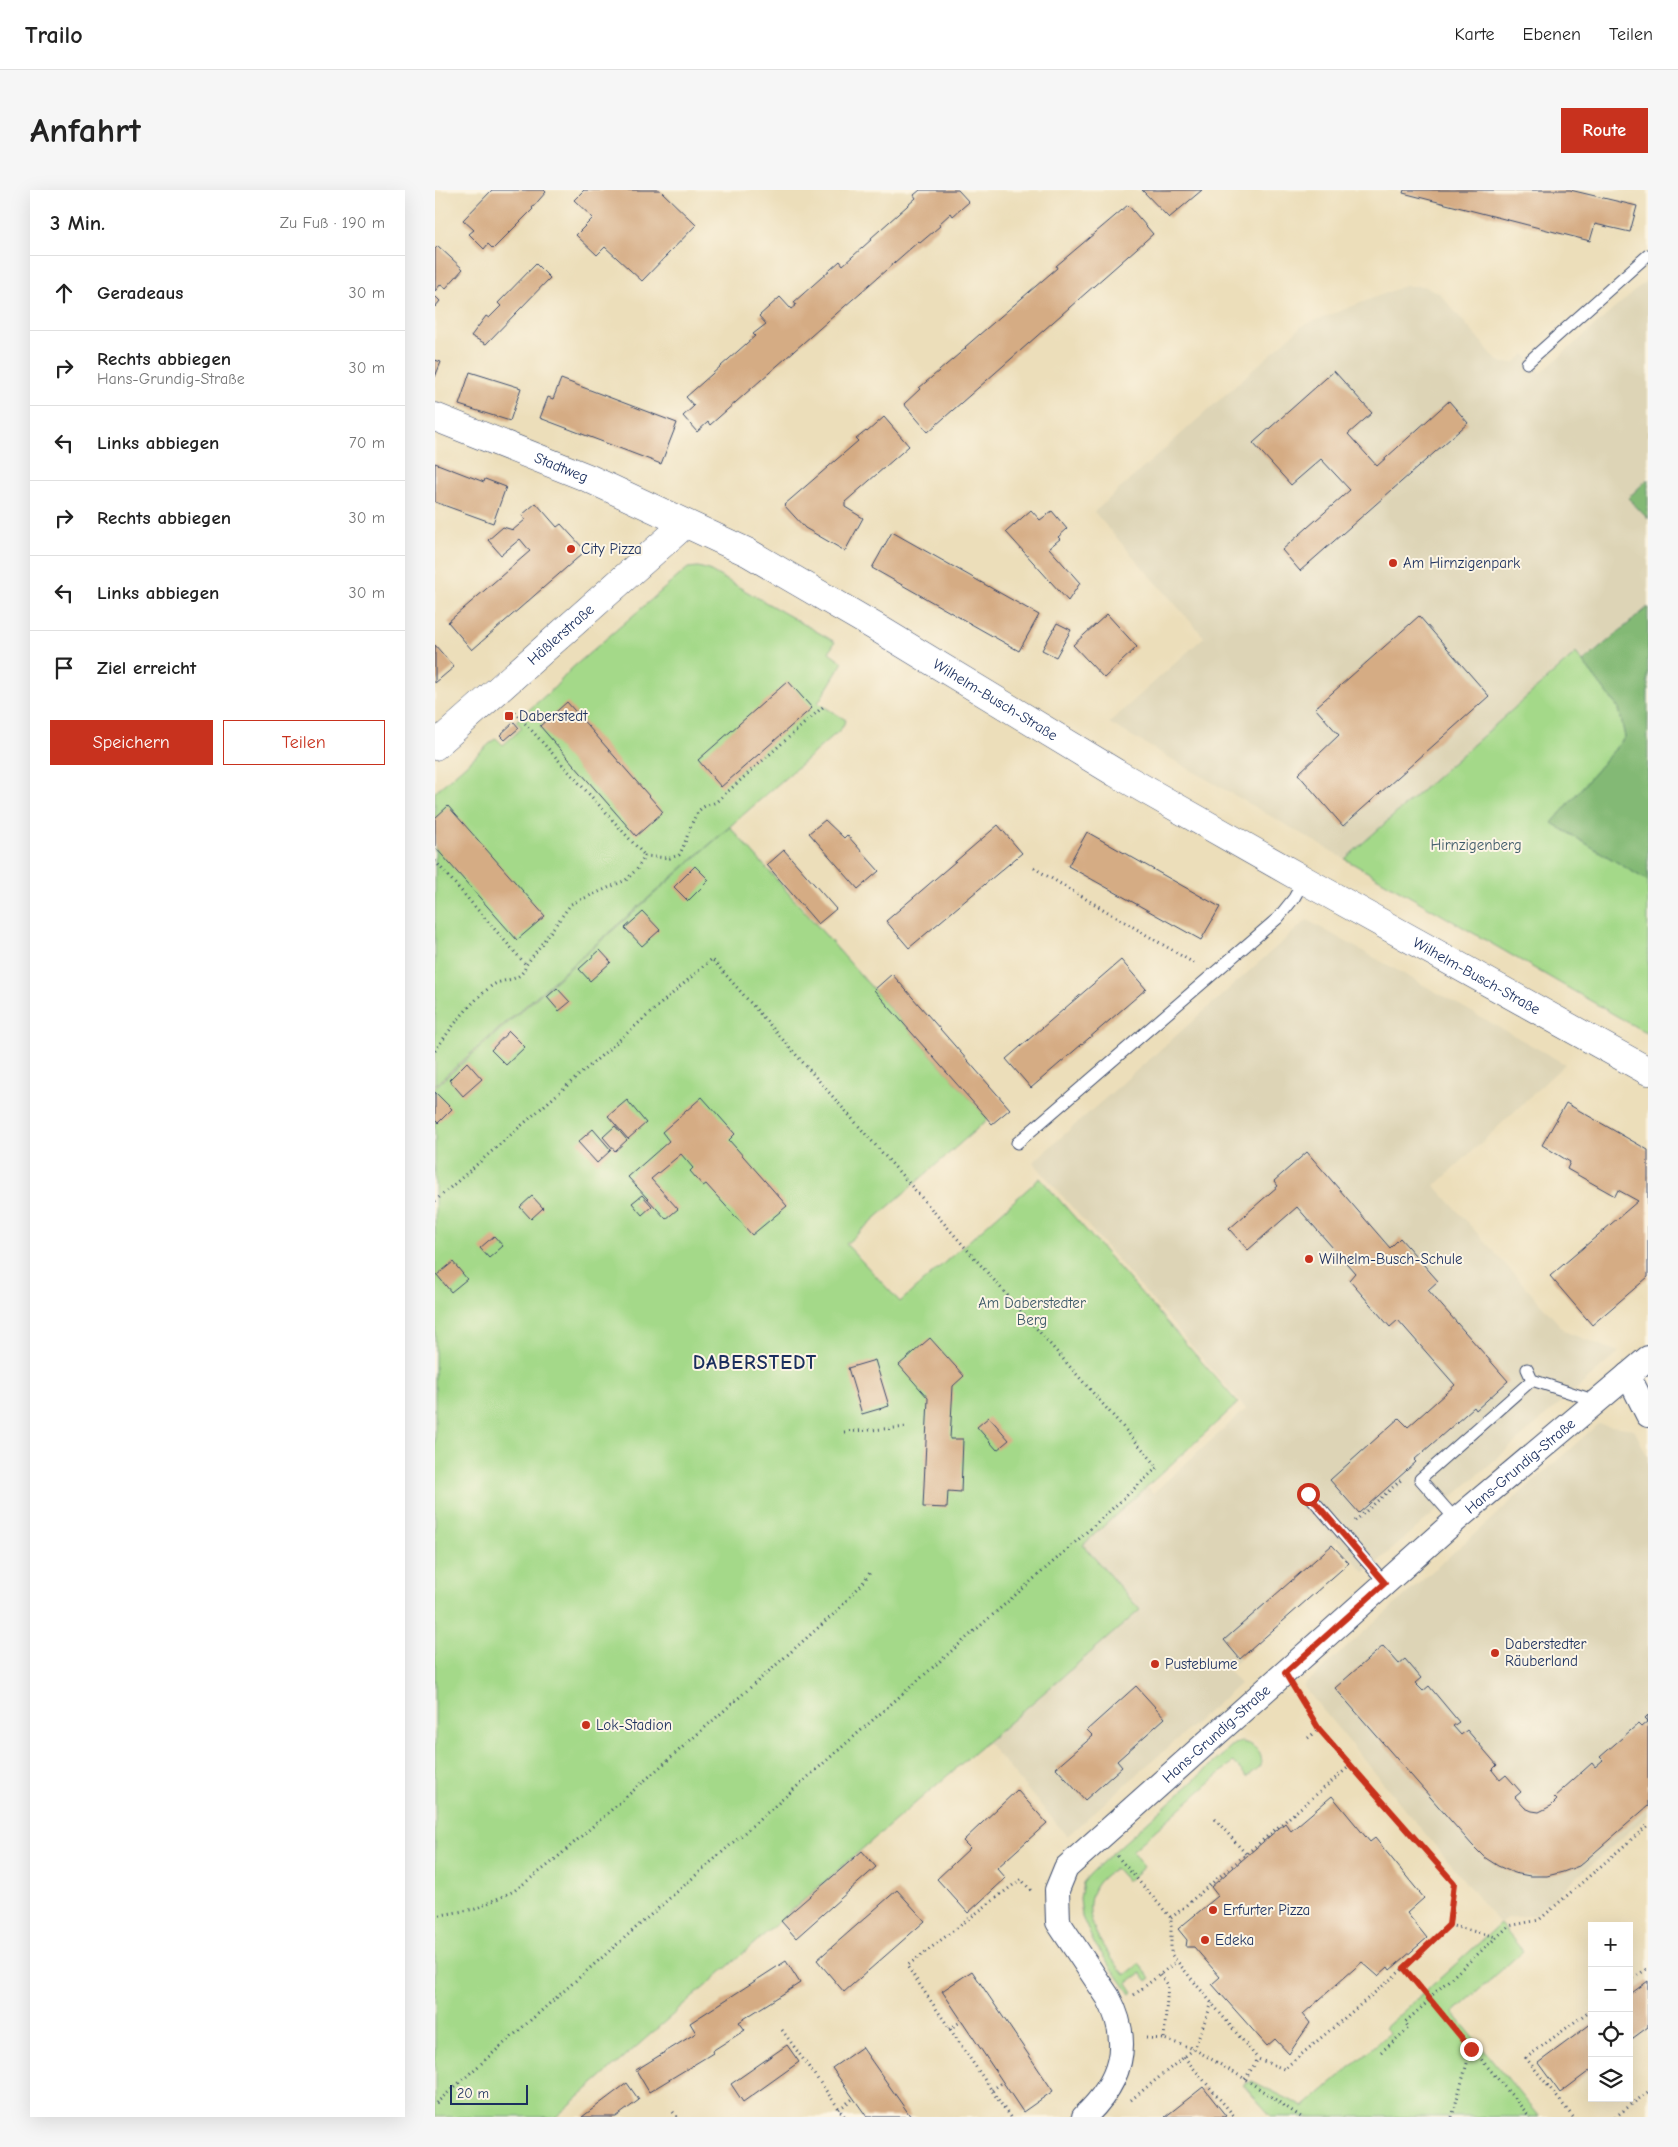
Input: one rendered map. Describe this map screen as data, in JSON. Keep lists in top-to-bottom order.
{
  "streets": {
    "street": [
      "Stadtweg",
      "Häßlerstraße",
      "Wilhelm-Busch-Straße",
      "Hans-Grundig-Straße"
    ]
  },
  "crossings": [
    ["Stadtweg", "Häßlerstraße"],
    ["Stadtweg", "Wilhelm-Busch-Straße"],
    ["Häßlerstraße", "Wilhelm-Busch-Straße"]
  ],
  "districts": ["DABERSTEDT"],
  "parks": ["Hirnzigenberg", "Am Daberstedter Berg"],
  "places": {
    "other": [
      "City Pizza",
      "Am Hirnzigenpark",
      "Wilhelm-Busch-Schule",
      "Daberstedter Räuberland",
      "Pusteblume",
      "Lok-Stadion",
      "Erfurter Pizza",
      "Edeka"
    ],
    "transit": ["Daberstedt"]
  },
  "scale_bar": "20 m",
  "page": {
    "header": "Trailo",
    "nav": ["Karte", "Ebenen", "Teilen"],
    "buttons": [
      "Route",
      ["Speichern", "Teilen"]
    ],
    "title": "Anfahrt",
    "heading": ["3 Min.", "Zu Fuß · 190 m"],
    "list": [
      ["Geradeaus", "30 m"],
      ["Rechts abbiegen", "Hans-Grundig-Straße", "30 m"],
      ["Links abbiegen", "70 m"],
      ["Rechts abbiegen", "30 m"],
      ["Links abbiegen", "30 m"],
      "Ziel erreicht"
    ],
    "map_buttons": ["+", "−"],
    "scale": "20 m"
  }
}
